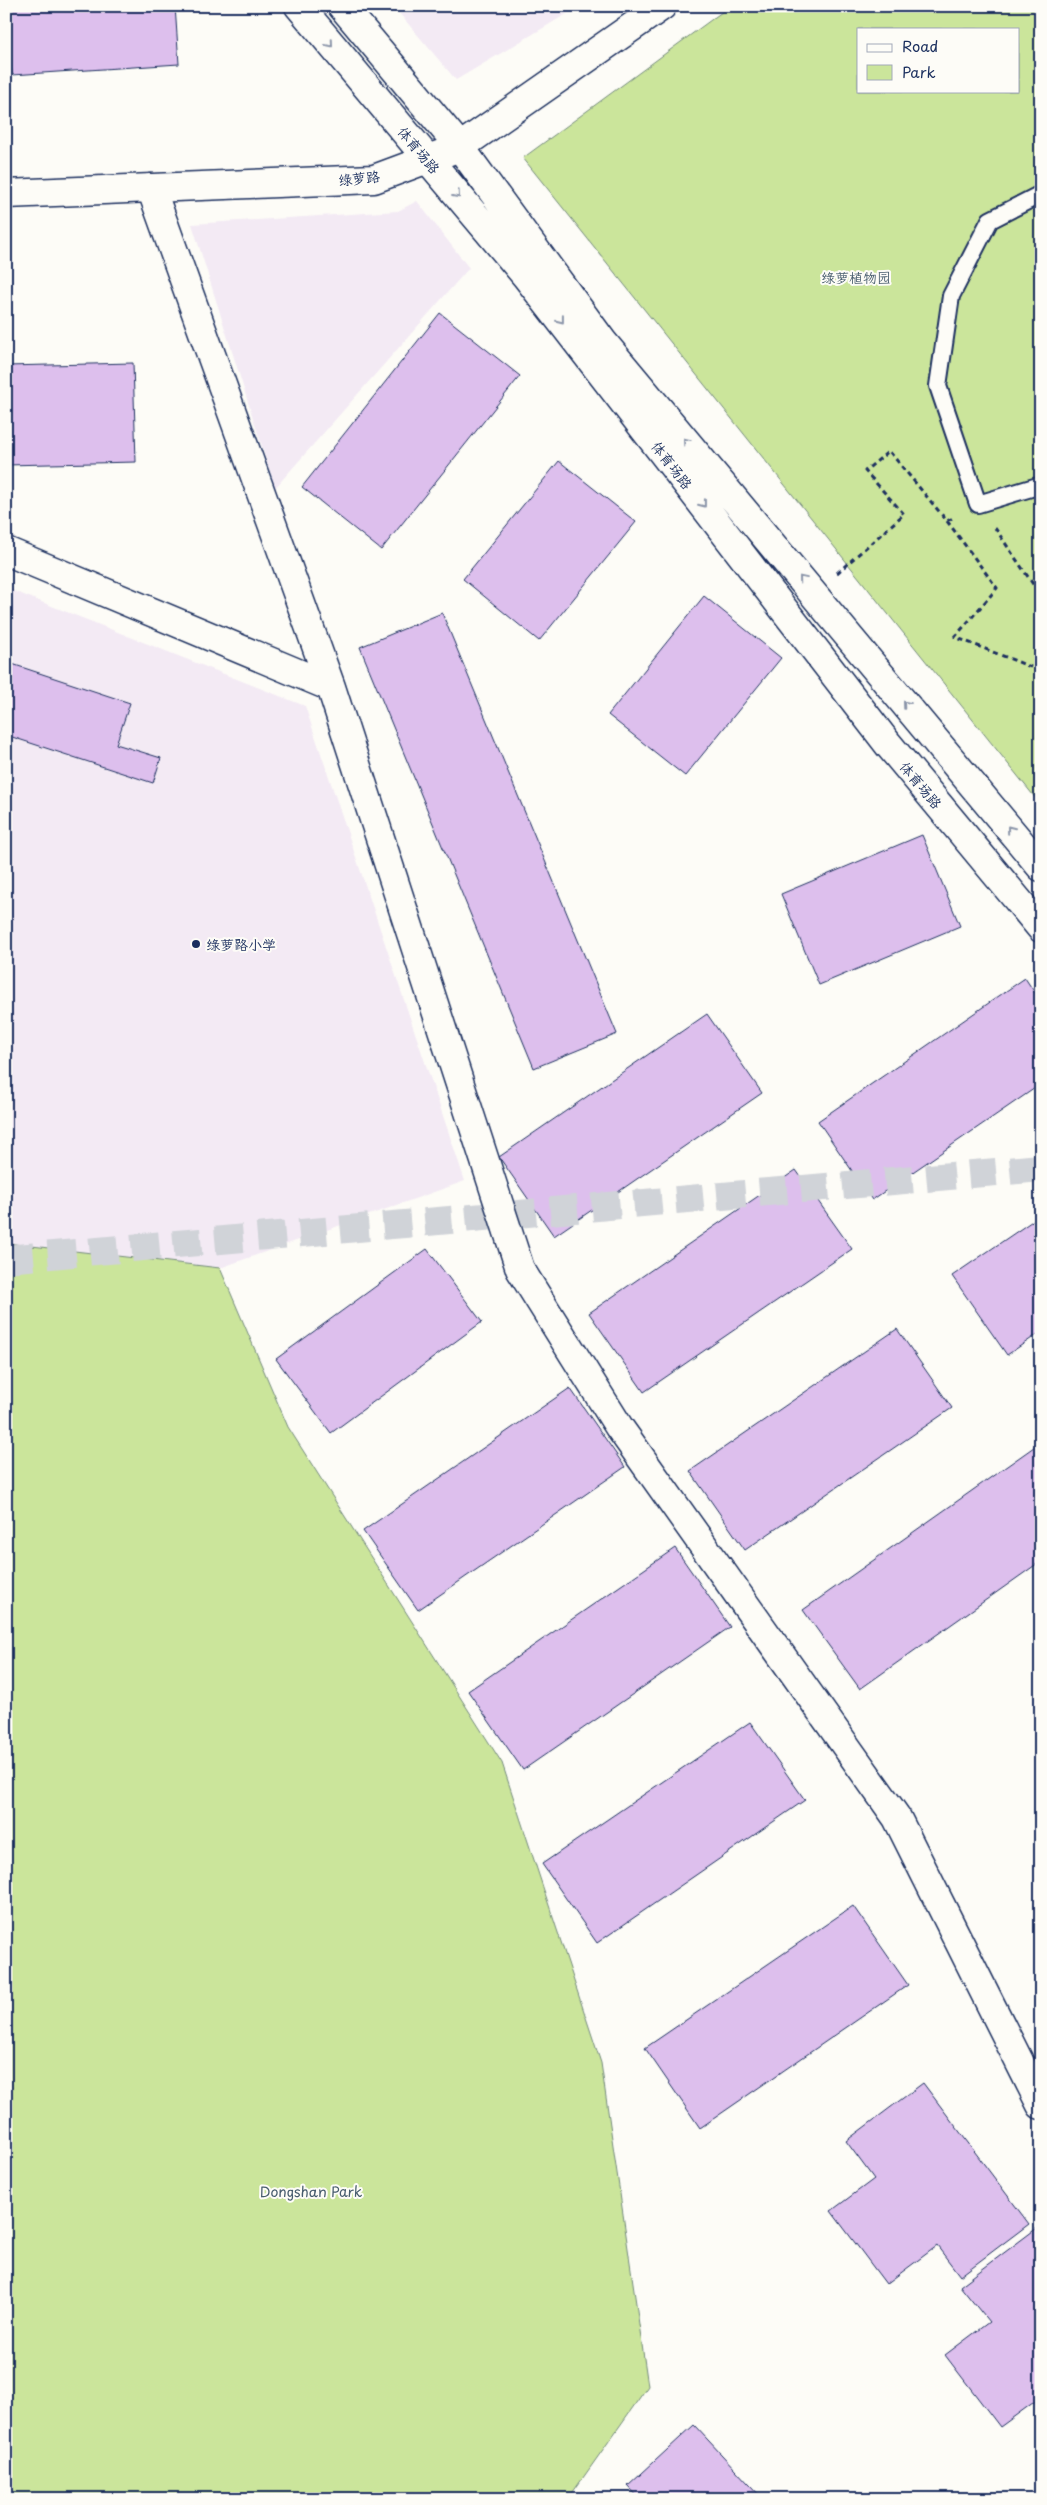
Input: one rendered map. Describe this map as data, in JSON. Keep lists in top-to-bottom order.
{
  "streets": {
    "street": ["体育场路", "绿萝路"]
  },
  "crossings": [
    ["体育场路", "绿萝路"]
  ],
  "parks": ["绿萝植物园", "Dongshan Park"],
  "places": ["绿萝路小学"],
  "legend": ["Road", "Park"]
}
